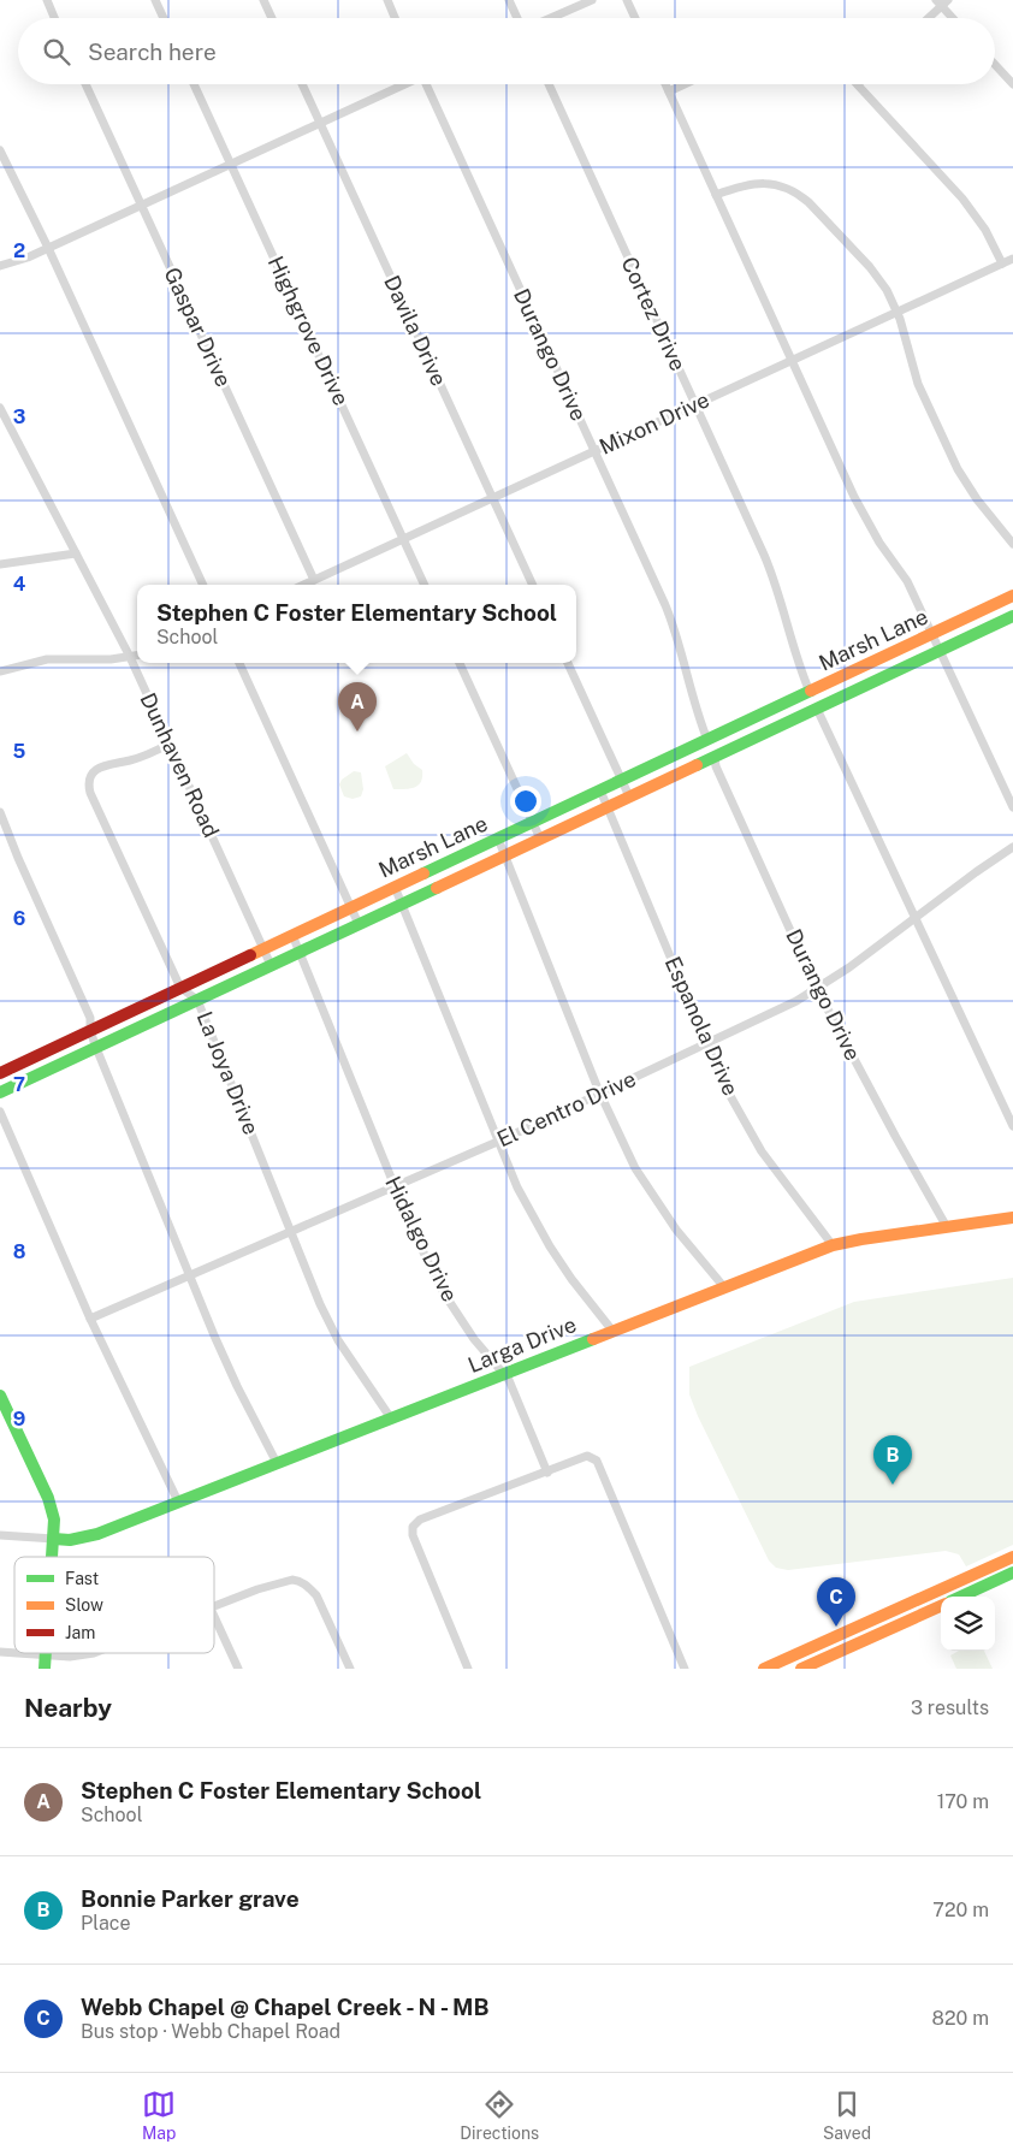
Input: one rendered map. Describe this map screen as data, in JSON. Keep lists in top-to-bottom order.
{
  "streets": {
    "main road": ["Marsh Lane", "Larga Drive"],
    "street": [
      "Cortez Drive",
      "Gaspar Drive",
      "Highgrove Drive",
      "Davila Drive",
      "Durango Drive",
      "Mixon Drive",
      "Dunhaven Road",
      "Espanola Drive",
      "La Joya Drive",
      "El Centro Drive",
      "Hidalgo Drive"
    ]
  },
  "crossings": [
    ["Cortez Drive", "Mixon Drive"],
    ["Cortez Drive", "Marsh Lane"],
    ["Gaspar Drive", "Mixon Drive"],
    ["Highgrove Drive", "Mixon Drive"],
    ["Davila Drive", "Mixon Drive"],
    ["Durango Drive", "Mixon Drive"],
    ["Durango Drive", "Marsh Lane"],
    ["Durango Drive", "El Centro Drive"],
    ["Durango Drive", "Larga Drive"],
    ["Marsh Lane", "Dunhaven Road"],
    ["Marsh Lane", "Espanola Drive"],
    ["Marsh Lane", "La Joya Drive"],
    ["Marsh Lane", "Hidalgo Drive"],
    ["Dunhaven Road", "La Joya Drive"],
    ["Espanola Drive", "El Centro Drive"],
    ["Espanola Drive", "Larga Drive"],
    ["La Joya Drive", "El Centro Drive"],
    ["La Joya Drive", "Larga Drive"],
    ["El Centro Drive", "Hidalgo Drive"],
    ["Hidalgo Drive", "Larga Drive"]
  ],
  "legend": ["Fast", "Slow", "Jam"],
  "page": {
    "search": "Search here",
    "popup": ["Stephen C Foster Elementary School", "School"],
    "pins": ["A", "B", "C"],
    "heading": ["Nearby", "3 results"],
    "list": [
      {
        "mark": "A",
        "name": "Stephen C Foster Elementary School",
        "note": "School",
        "value": "170 m"
      },
      {
        "mark": "B",
        "name": "Bonnie Parker grave",
        "note": "Place",
        "value": "720 m"
      },
      {
        "mark": "C",
        "name": "Webb Chapel @ Chapel Creek - N - MB",
        "note": "Bus stop · Webb Chapel Road",
        "value": "820 m"
      }
    ],
    "nav": ["Map", "Directions", "Saved"]
  },
  "grid": {
    "rows": [
      "2",
      "3",
      "4",
      "5",
      "6",
      "7",
      "8",
      "9"
    ]
  }
}
